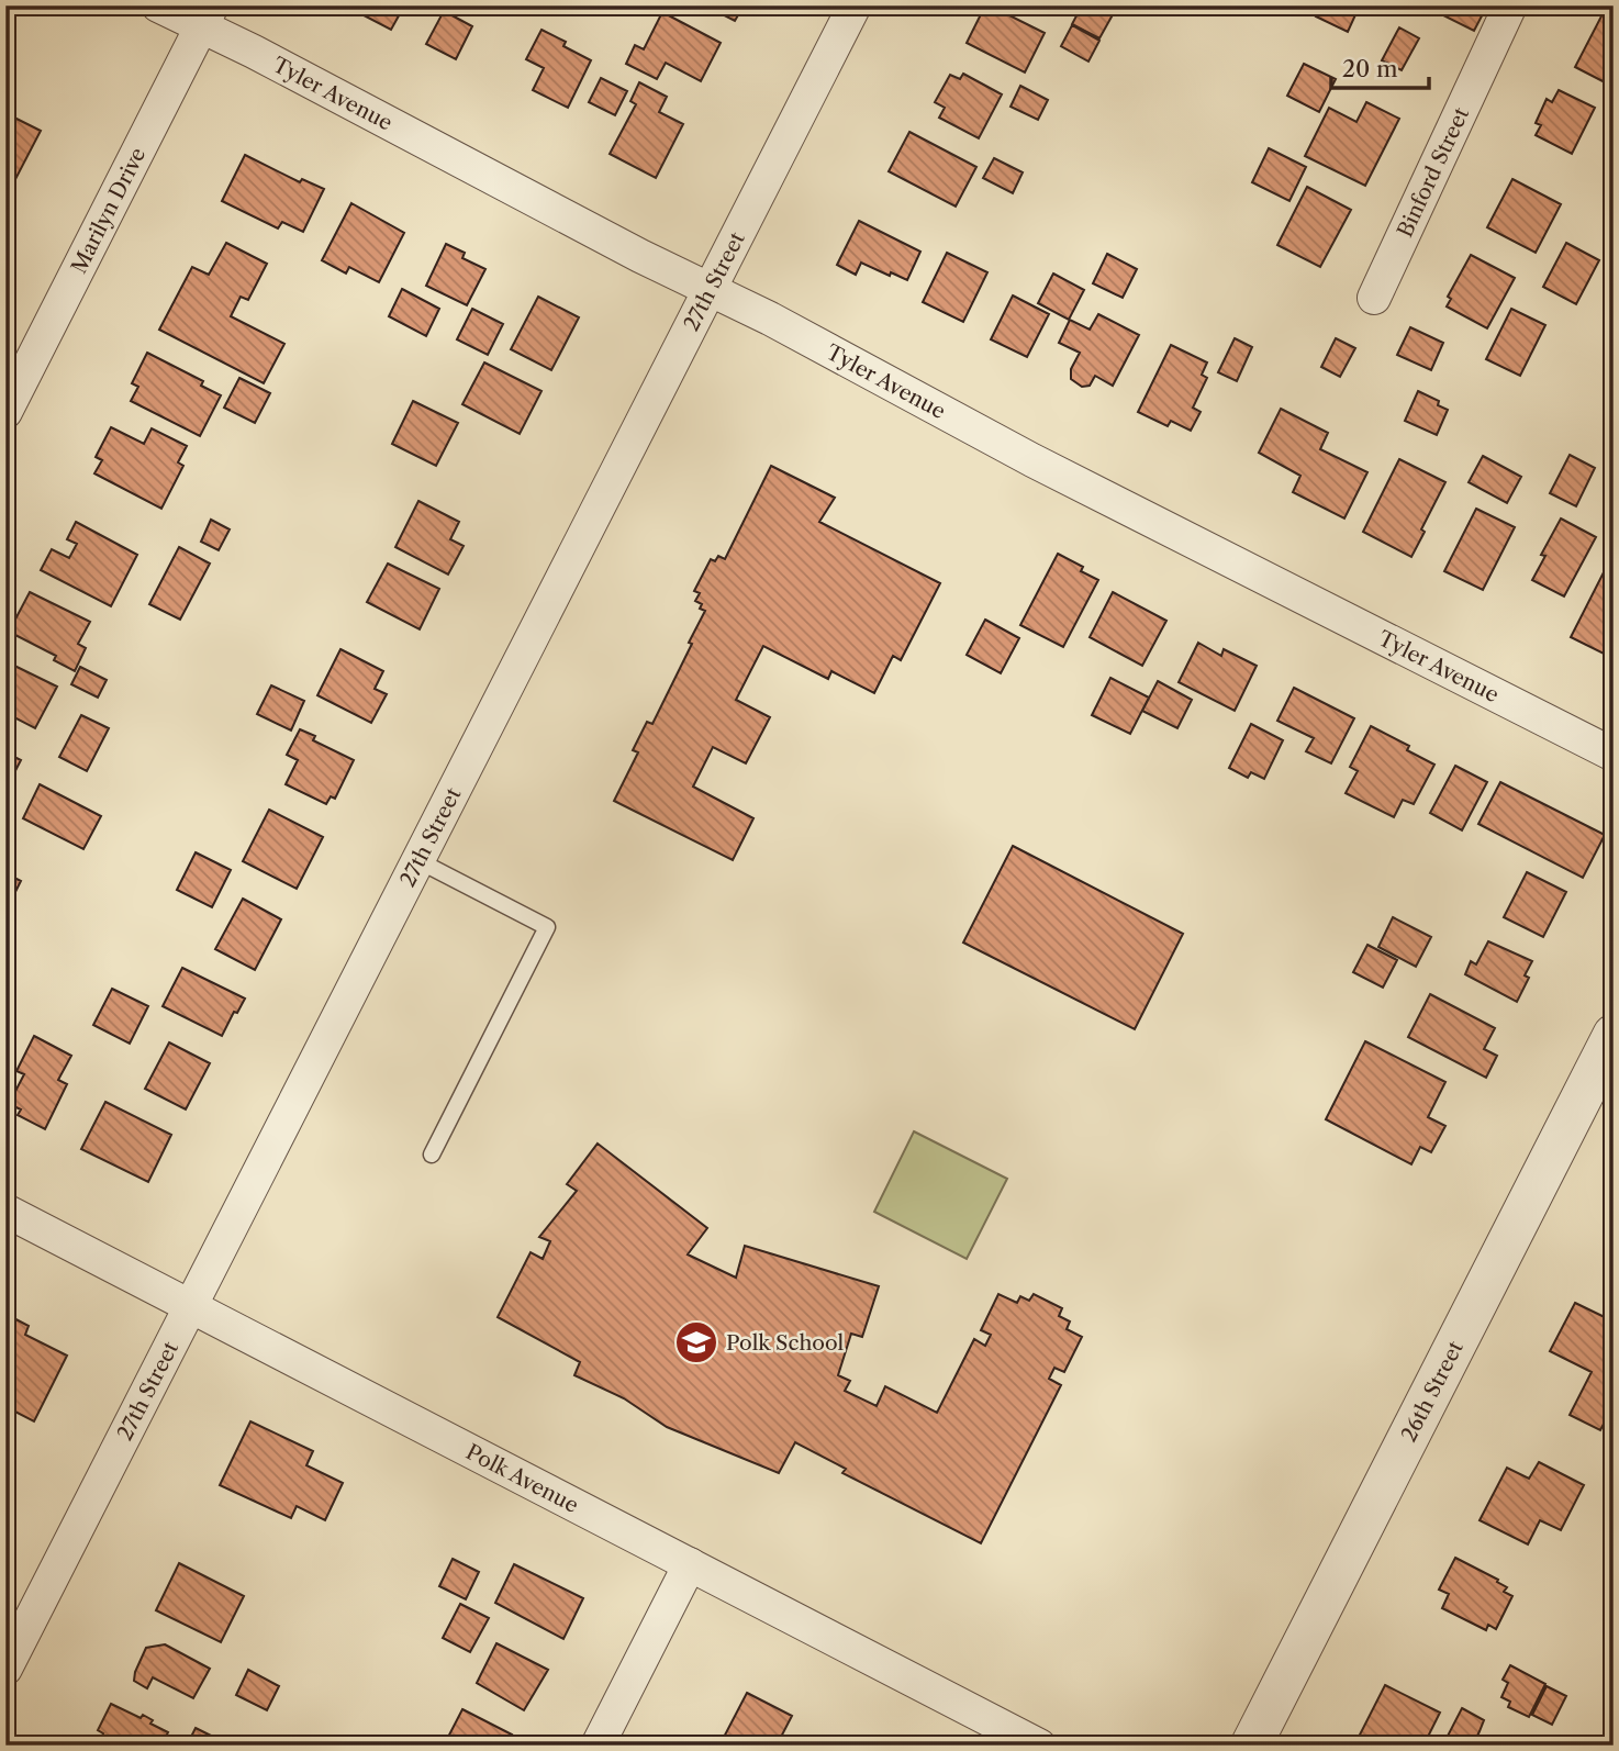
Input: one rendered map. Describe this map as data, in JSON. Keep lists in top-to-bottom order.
{
  "streets": {
    "street": [
      "Tyler Avenue",
      "Binford Street",
      "Marilyn Drive",
      "27th Street",
      "26th Street",
      "Polk Avenue"
    ]
  },
  "crossings": [
    ["Tyler Avenue", "Marilyn Drive"],
    ["Tyler Avenue", "27th Street"],
    ["27th Street", "Polk Avenue"]
  ],
  "places": {
    "school or university": ["Polk School"]
  },
  "scale_bar": "20 m"
}
